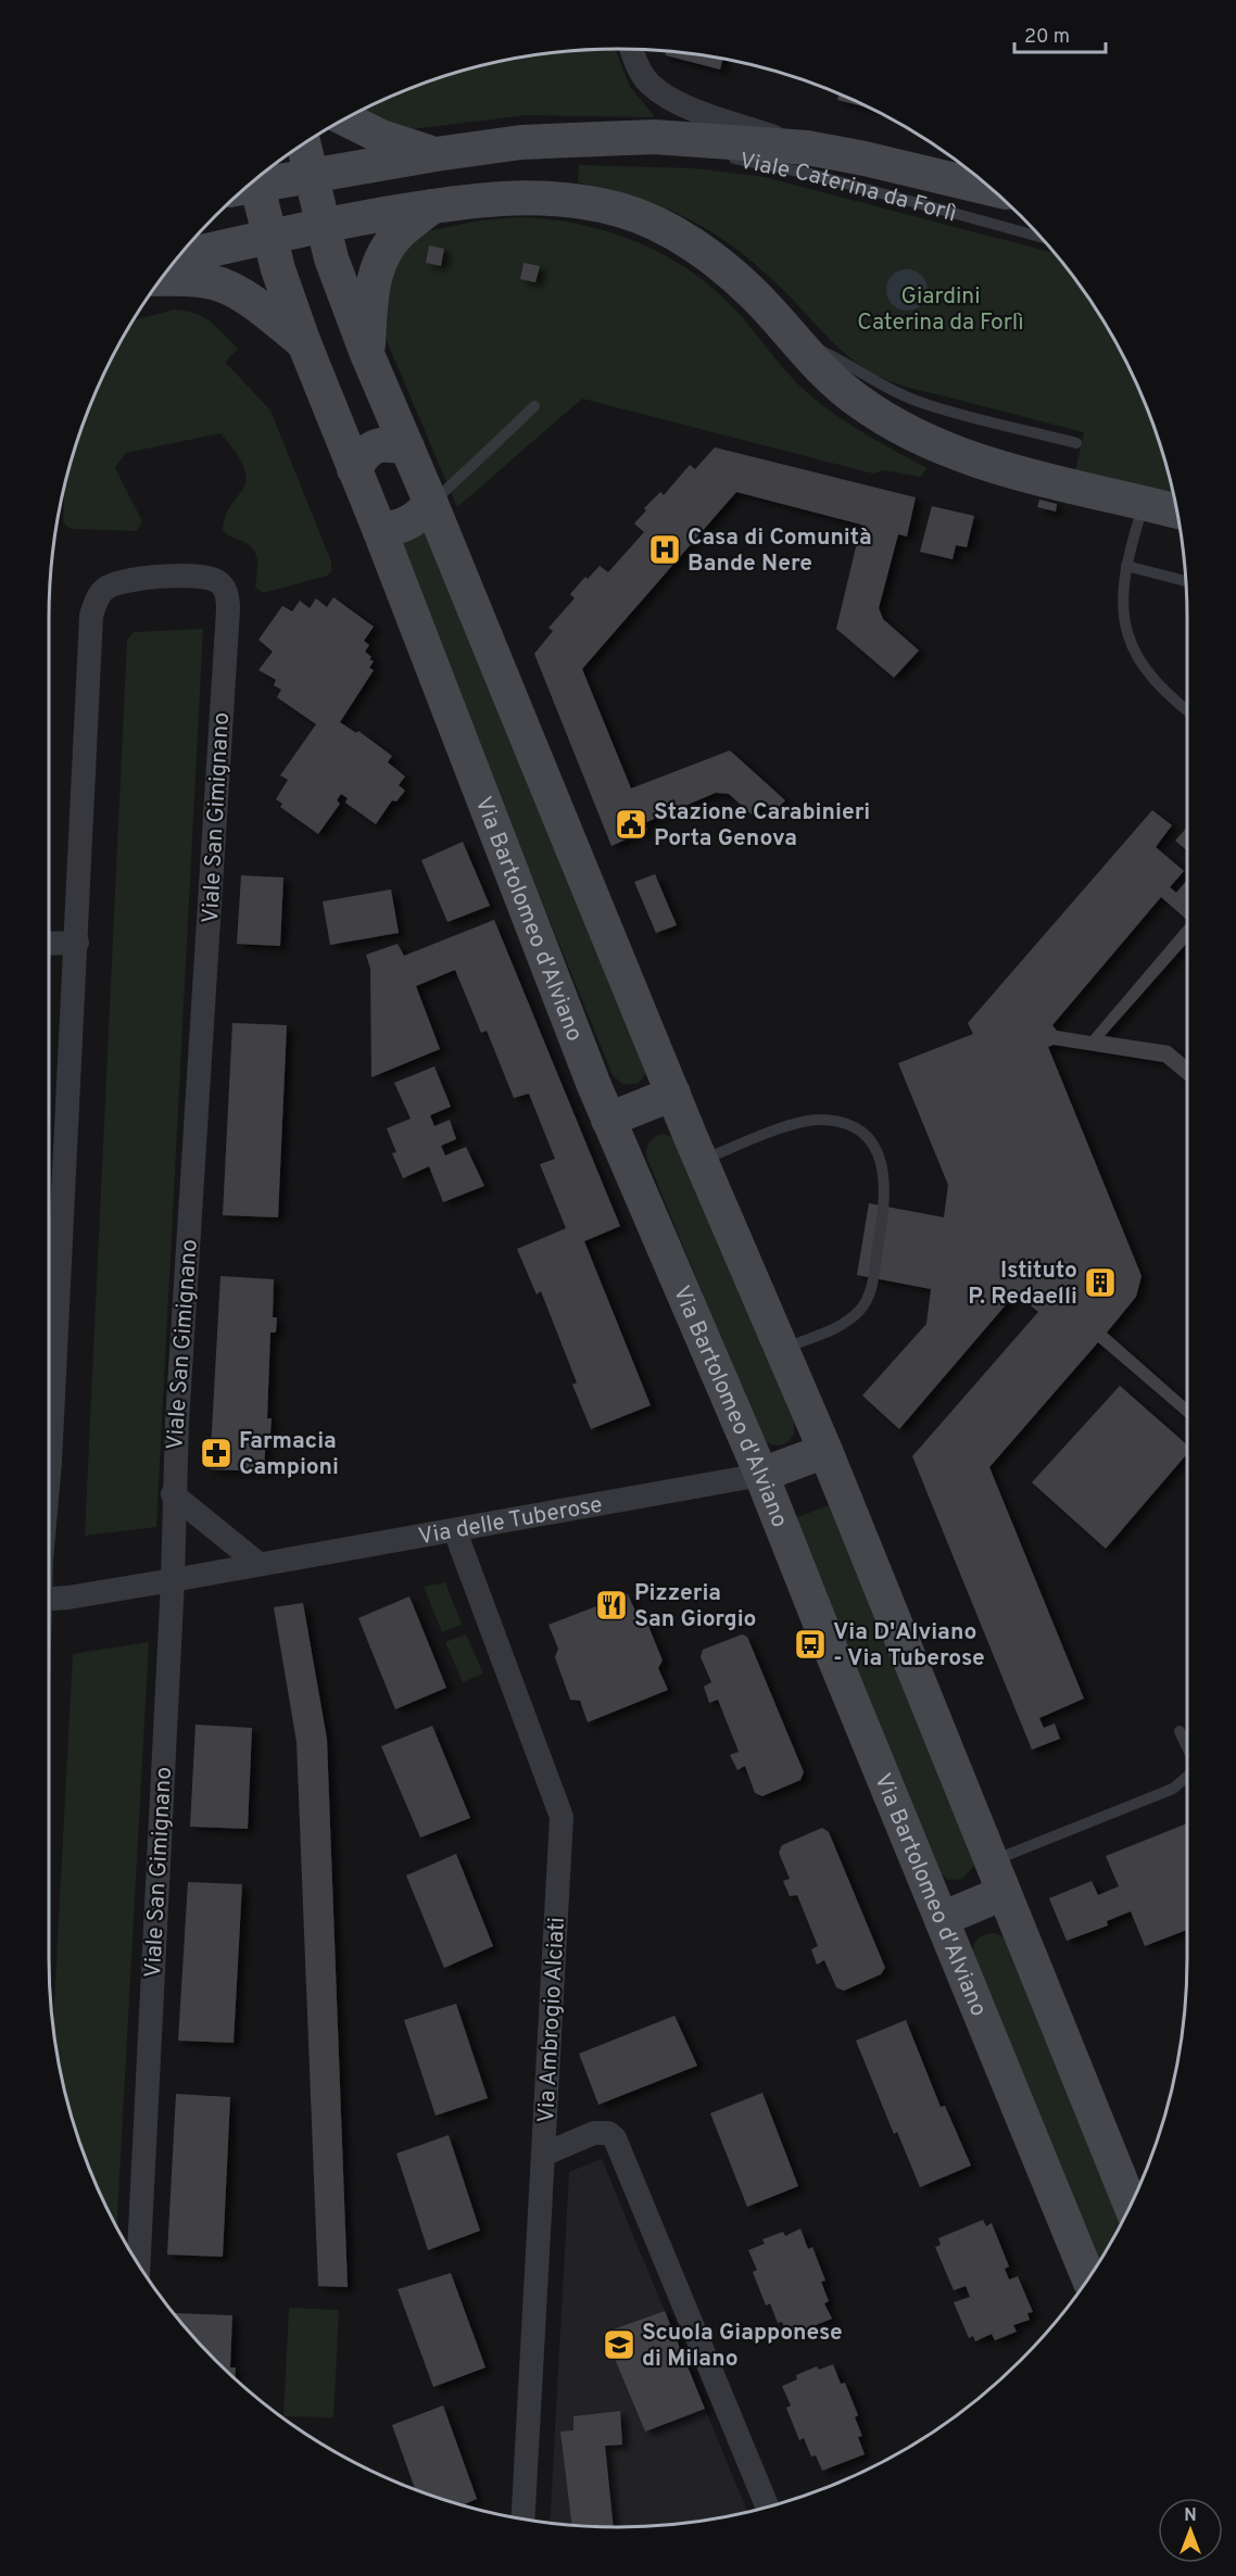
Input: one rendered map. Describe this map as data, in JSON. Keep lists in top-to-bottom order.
{
  "streets": {
    "main road": ["Viale Caterina da Forlì", "Via Bartolomeo d'Alviano"],
    "street": ["Viale San Gimignano", "Via delle Tuberose", "Via Ambrogio Alciati"]
  },
  "crossings": [
    ["Viale San Gimignano", "Via delle Tuberose"],
    ["Via Bartolomeo d'Alviano", "Via delle Tuberose"],
    ["Via delle Tuberose", "Via Ambrogio Alciati"]
  ],
  "parks": ["Giardini Caterina da Forlì"],
  "places": {
    "hospital": ["Casa di Comunità Bande Nere"],
    "public building": ["Stazione Carabinieri Porta Genova"],
    "building": ["Istituto P. Redaelli"],
    "pharmacy": ["Farmacia Campioni"],
    "restaurant": ["Pizzeria San Giorgio"],
    "bus stop": ["Via D'Alviano - Via Tuberose"],
    "school or university": ["Scuola Giapponese di Milano"]
  },
  "scale_bar": "20 m",
  "north": "top"
}
